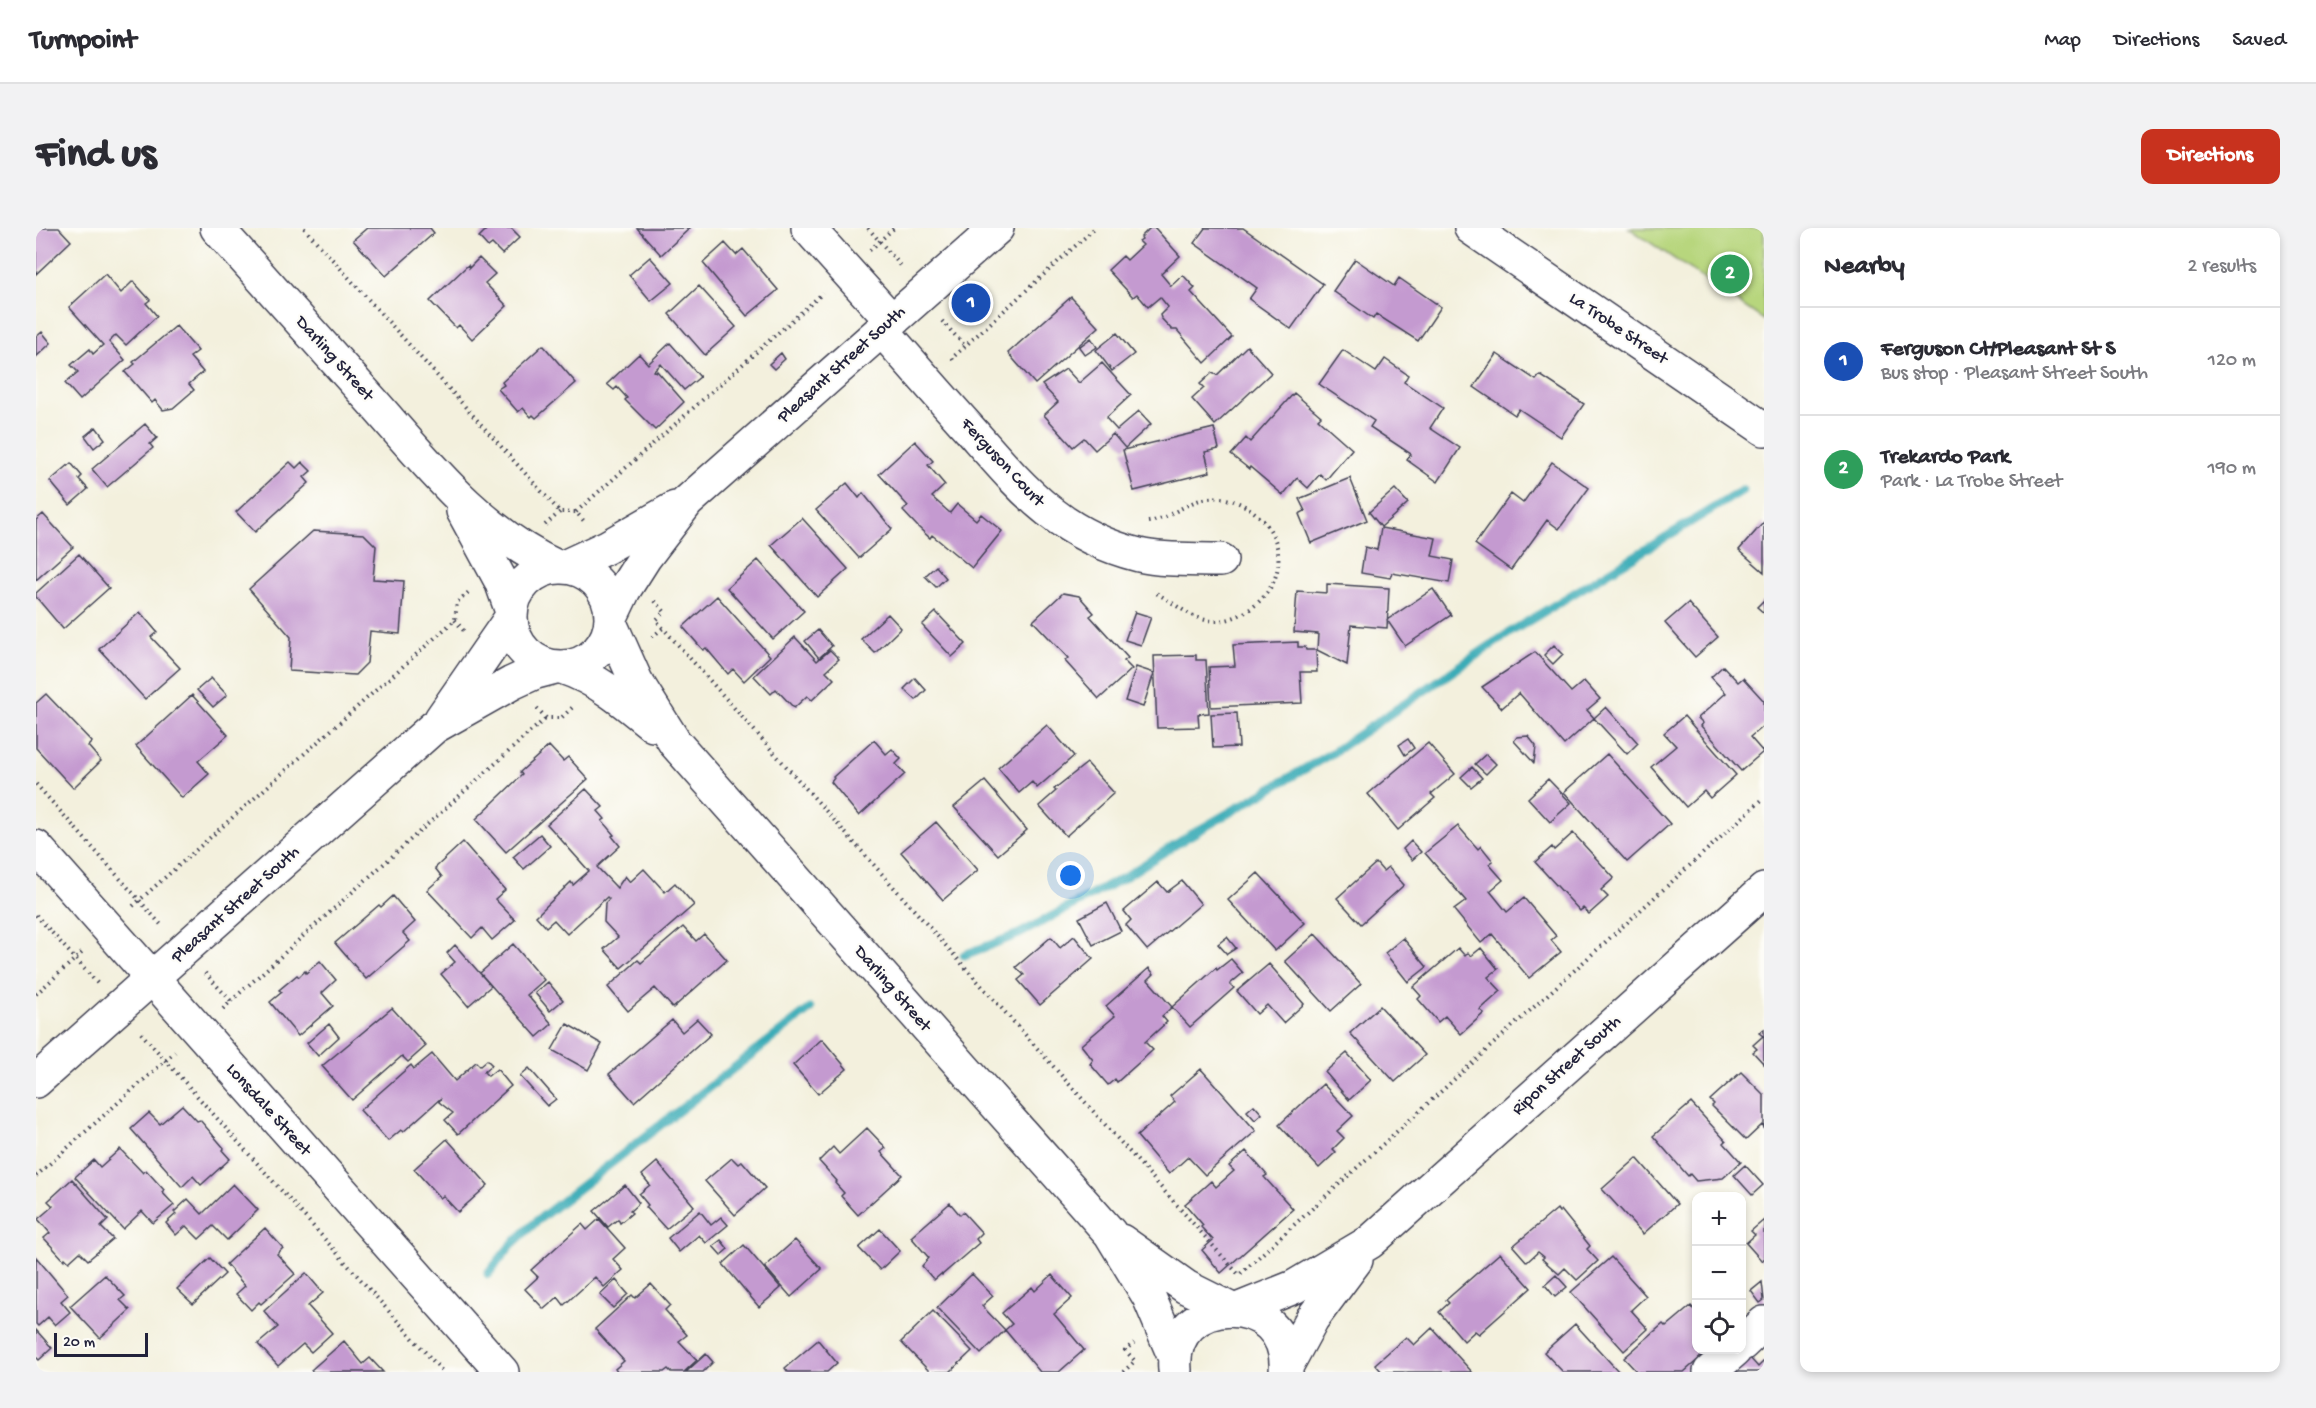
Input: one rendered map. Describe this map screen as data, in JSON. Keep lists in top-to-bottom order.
{
  "streets": {
    "street": [
      "La Trobe Street",
      "Darling Street",
      "Pleasant Street South",
      "Ferguson Court",
      "Ripon Street South",
      "Lonsdale Street"
    ]
  },
  "crossings": [
    ["Darling Street", "Pleasant Street South"],
    ["Darling Street", "Ripon Street South"],
    ["Pleasant Street South", "Ferguson Court"],
    ["Pleasant Street South", "Lonsdale Street"]
  ],
  "scale_bar": "20 m",
  "page": {
    "header": "Turnpoint",
    "nav": ["Map", "Directions", "Saved"],
    "buttons": "Directions",
    "title": "Find us",
    "heading": ["Nearby", "2 results"],
    "pins": ["2", "1"],
    "list": [
      {
        "mark": "1",
        "name": "Ferguson Ct/Pleasant St S",
        "note": "Bus stop · Pleasant Street South",
        "value": "120 m"
      },
      {
        "mark": "2",
        "name": "Trekardo Park",
        "note": "Park · La Trobe Street",
        "value": "190 m"
      }
    ],
    "map_buttons": ["+", "−"],
    "scale": "20 m"
  }
}
